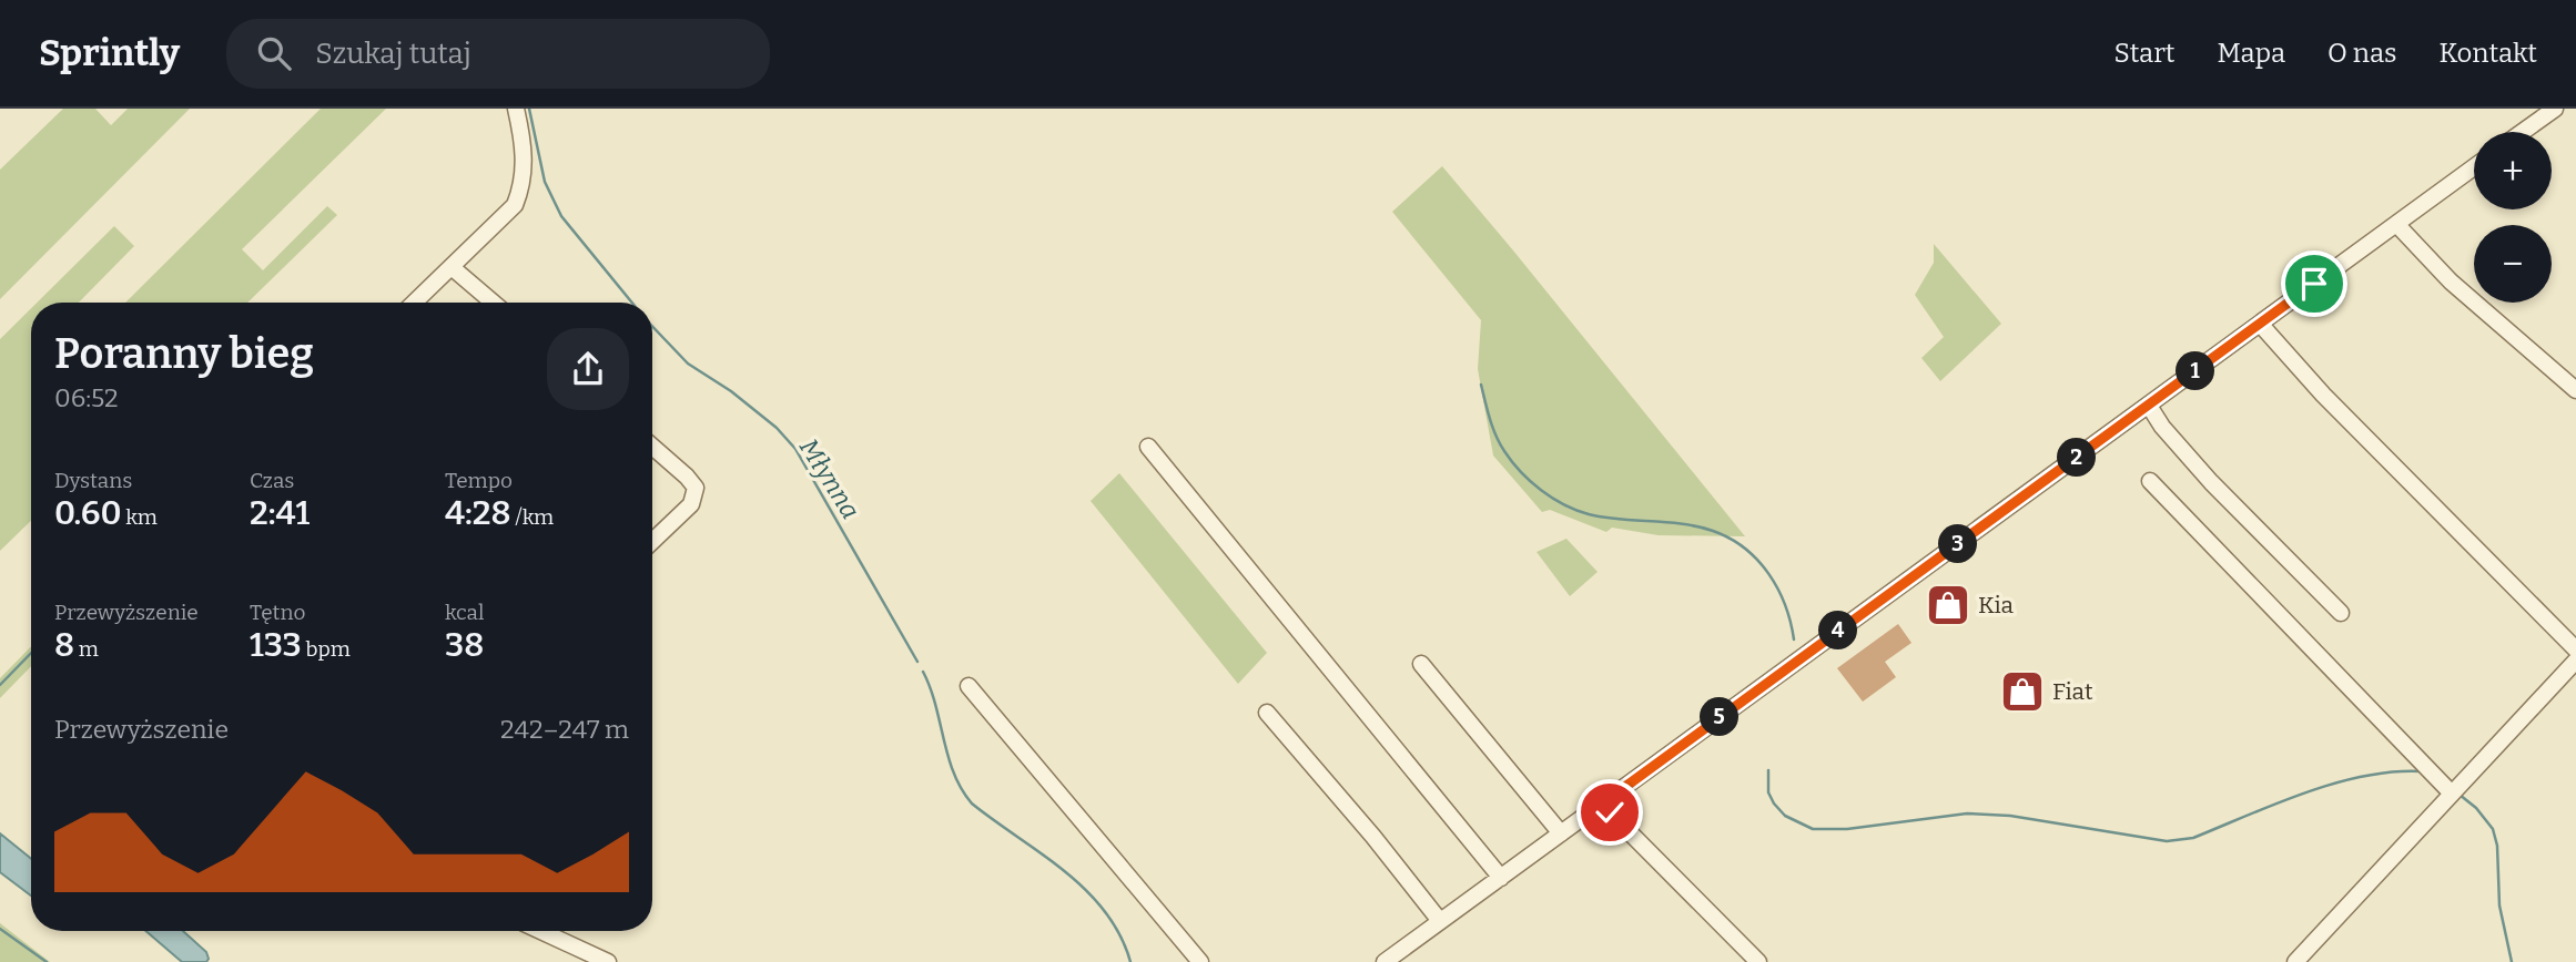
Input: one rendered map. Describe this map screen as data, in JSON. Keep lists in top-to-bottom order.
{
  "water": ["Młynna"],
  "places": {
    "shop": ["Kia", "Fiat"]
  },
  "page": {
    "header": "Sprintly",
    "search": "Szukaj tutaj",
    "nav": [
      "Start",
      "Mapa",
      "O nas",
      "Kontakt"
    ],
    "map_buttons": ["+", "−"],
    "heading": ["Poranny bieg", "06:52"],
    "pins": [
      "1",
      "2",
      "3",
      "4",
      "5"
    ],
    "stats": [
      ["Dystans", "0.60 km"],
      ["Czas", "2:41"],
      ["Tempo", "4:28 /km"],
      ["Przewyższenie", "8 m"],
      ["Tętno", "133 bpm"],
      ["kcal", "38"]
    ],
    "chart": ["Przewyższenie", "242–247 m"]
  }
}
